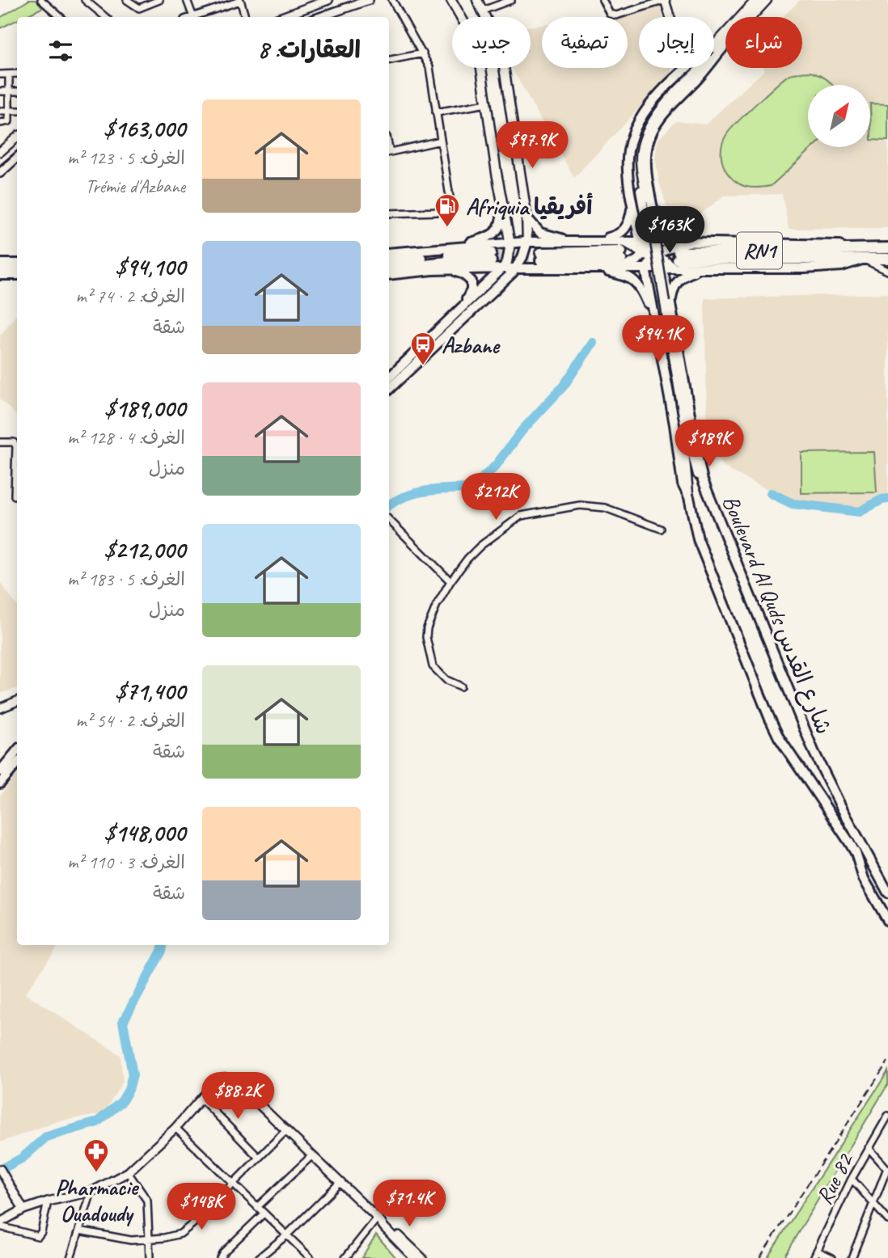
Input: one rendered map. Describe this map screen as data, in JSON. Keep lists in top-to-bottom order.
{
  "streets": {
    "highway": ["RN1"],
    "main road": ["Boulevard Al Quds شارع القدس"],
    "street": ["Rue 82"]
  },
  "places": {
    "fuel station": ["Afriquia أفريقيا"],
    "bus stop": ["Azbane"],
    "pharmacy": ["Pharmacie Ouadoudy"]
  },
  "north": "top right",
  "page": {
    "chip": [
      "شراء",
      "إيجار",
      "تصفية",
      "جديد"
    ],
    "heading": "العقارات: 8",
    "list": [
      {
        "name": "$163,000",
        "note": "الغرف: 5 · 123 m² · Trémie d'Azbane"
      },
      {
        "name": "$94,100",
        "note": "الغرف: 2 · 74 m² · شقة"
      },
      {
        "name": "$189,000",
        "note": "الغرف: 4 · 128 m² · منزل"
      },
      {
        "name": "$212,000",
        "note": "الغرف: 5 · 183 m² · منزل"
      },
      {
        "name": "$71,400",
        "note": "الغرف: 2 · 54 m² · شقة"
      },
      {
        "name": "$148,000",
        "note": "الغرف: 3 · 110 m² · شقة"
      }
    ],
    "price": [
      "$97.9K",
      "$163K",
      "$94.1K",
      "$189K",
      "$212K",
      "$88.2K",
      "$71.4K",
      "$148K"
    ]
  }
}
